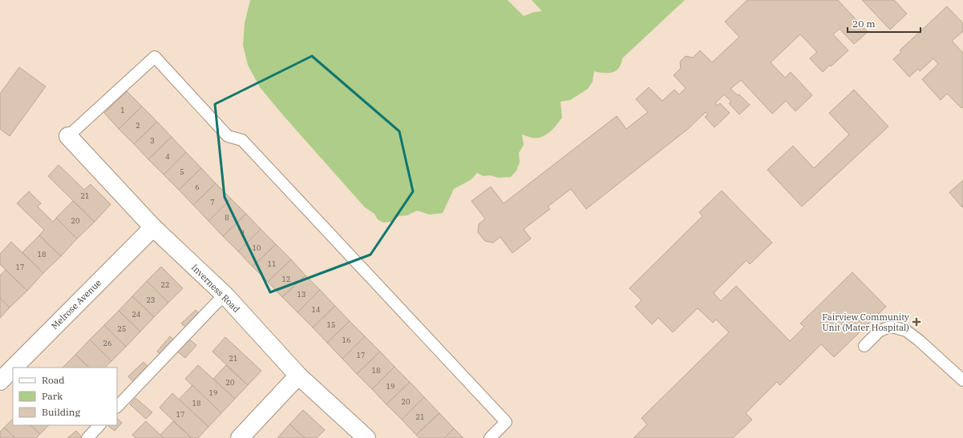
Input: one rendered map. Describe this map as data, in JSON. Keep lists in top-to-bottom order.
{
  "streets": {
    "street": ["Inverness Road", "Melrose Avenue"]
  },
  "crossings": [
    ["Inverness Road", "Melrose Avenue"]
  ],
  "places": {
    "health": ["Fairview Community Unit (Mater Hospital)"]
  },
  "house_numbers": [
    "1",
    "2",
    "3",
    "4",
    "5",
    "6",
    "21",
    "7",
    "8",
    "20",
    "9",
    "10",
    "18",
    "11",
    "17",
    "12",
    "22",
    "13",
    "23",
    "14",
    "24",
    "15",
    "25",
    "16",
    "26",
    "17",
    "21",
    "18",
    "20",
    "19",
    "19",
    "20",
    "18",
    "17",
    "21"
  ],
  "legend": ["Road", "Park", "Building"],
  "scale_bar": "20 m"
}
